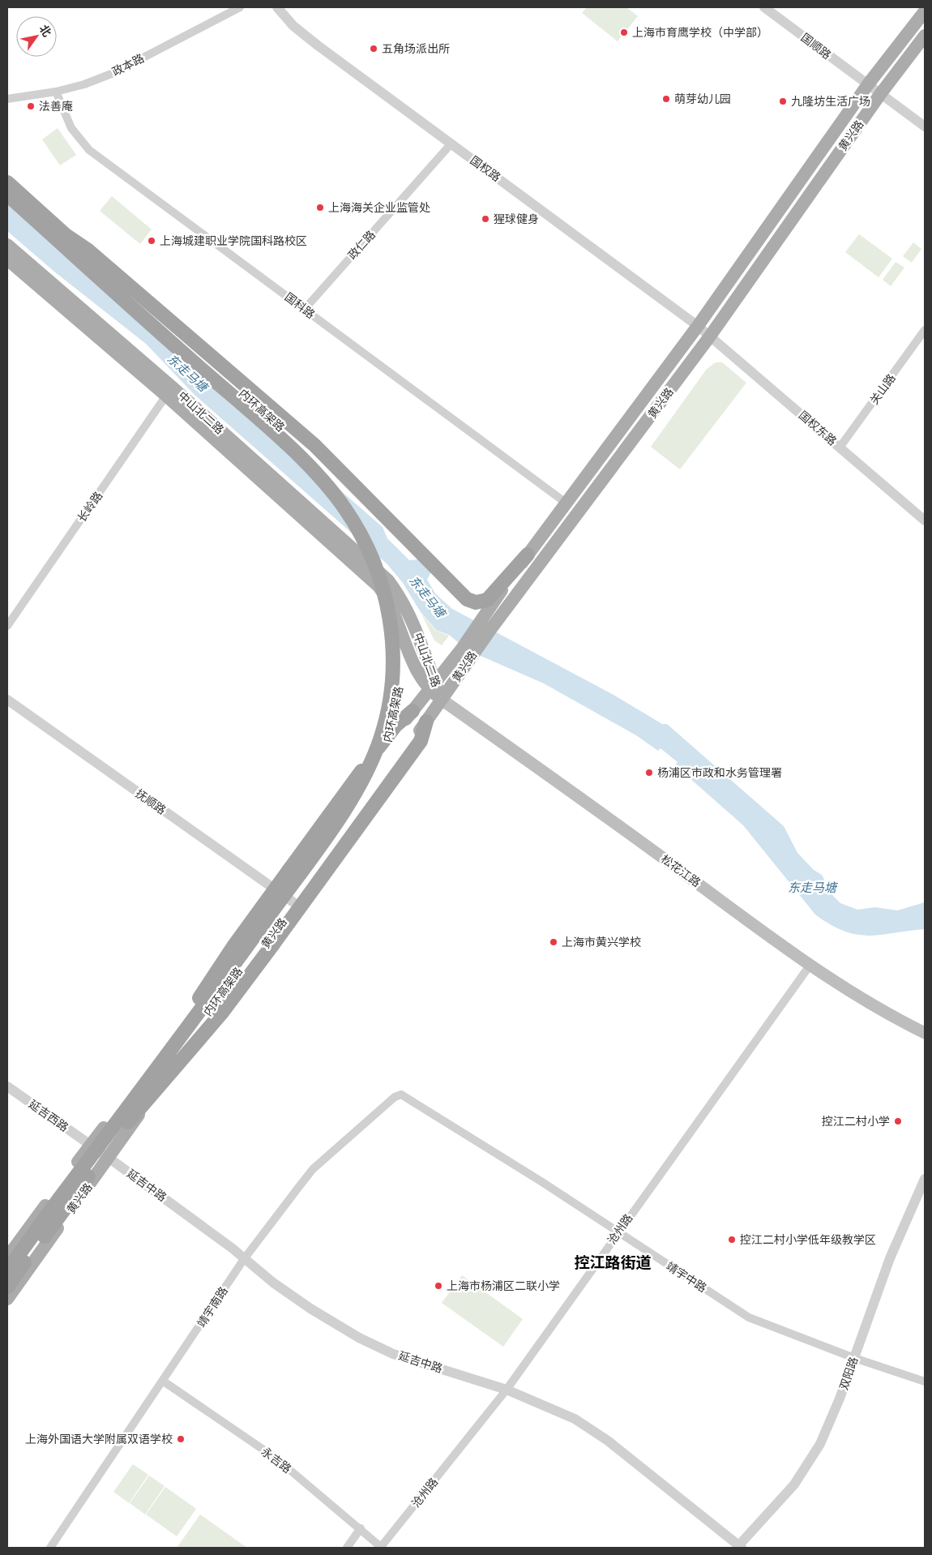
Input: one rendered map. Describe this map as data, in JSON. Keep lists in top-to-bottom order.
{
  "streets": {
    "highway": ["内环高架路"],
    "main road": ["黄兴路", "中山北二路", "松花江路"],
    "street": [
      "国顺路",
      "政本路",
      "国权路",
      "政仁路",
      "国科路",
      "关山路",
      "国权东路",
      "长岭路",
      "抚顺路",
      "延吉西路",
      "延吉中路",
      "沧州路",
      "靖宇中路",
      "靖宇南路",
      "双阳路",
      "永吉路"
    ]
  },
  "crossings": [
    ["国顺路", "黄兴路"],
    ["政本路", "国科路"],
    ["黄兴路", "国权路"],
    ["黄兴路", "国科路"],
    ["黄兴路", "中山北二路"],
    ["黄兴路", "国权东路"],
    ["黄兴路", "抚顺路"],
    ["黄兴路", "松花江路"],
    ["黄兴路", "延吉西路"],
    ["黄兴路", "延吉中路"],
    ["国权路", "政仁路"],
    ["国权路", "国权东路"],
    ["政仁路", "国科路"],
    ["关山路", "国权东路"],
    ["中山北二路", "长岭路"],
    ["中山北二路", "松花江路"],
    ["松花江路", "沧州路"],
    ["延吉西路", "延吉中路"],
    ["延吉中路", "沧州路"],
    ["延吉中路", "靖宇南路"],
    ["延吉中路", "双阳路"],
    ["沧州路", "靖宇中路"],
    ["沧州路", "永吉路"],
    ["靖宇中路", "靖宇南路"],
    ["靖宇中路", "双阳路"],
    ["靖宇南路", "永吉路"]
  ],
  "districts": ["控江路街道"],
  "water": ["东走马塘"],
  "places": [
    "上海市育鹰学校（中学部）",
    "五角场派出所",
    "萌芽幼儿园",
    "九隆坊生活广场",
    "法善庵",
    "上海海关企业监管处",
    "猩球健身",
    "上海城建职业学院国科路校区",
    "杨浦区市政和水务管理署",
    "上海市黄兴学校",
    "控江二村小学",
    "控江二村小学低年级教学区",
    "上海市杨浦区二联小学",
    "上海外国语大学附属双语学校"
  ],
  "north": "top right"
}
